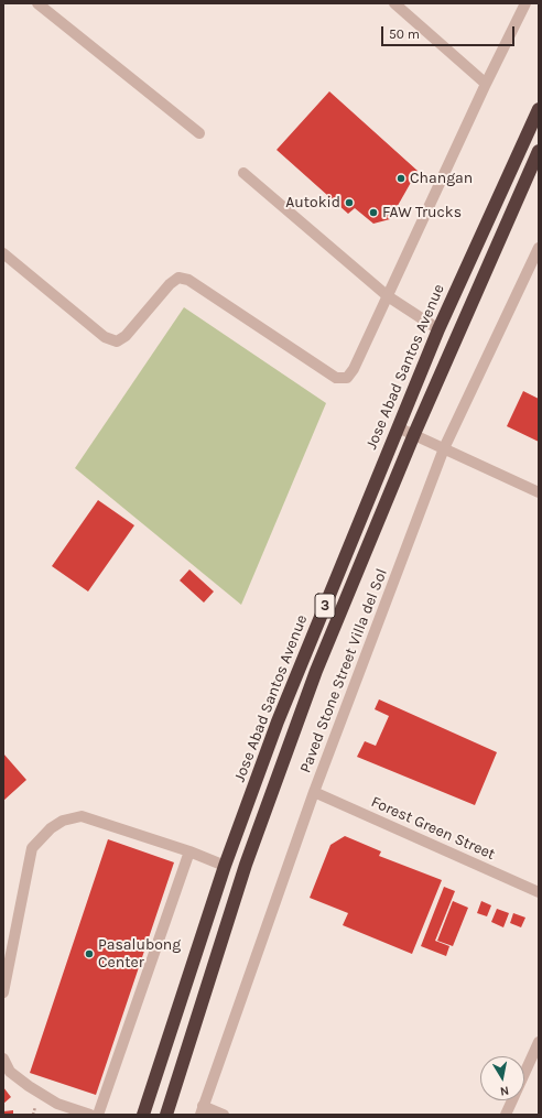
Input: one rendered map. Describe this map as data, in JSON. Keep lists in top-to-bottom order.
{
  "streets": {
    "highway": ["Jose Abad Santos Avenue", "3"],
    "street": ["Paved Stone Street Villa del Sol", "Forest Green Street"]
  },
  "crossings": [
    ["Paved Stone Street Villa del Sol", "Forest Green Street"]
  ],
  "places": [
    "Changan",
    "Autokid",
    "FAW Trucks",
    "Pasalubong Center"
  ],
  "scale_bar": "50 m",
  "north": "bottom"
}
